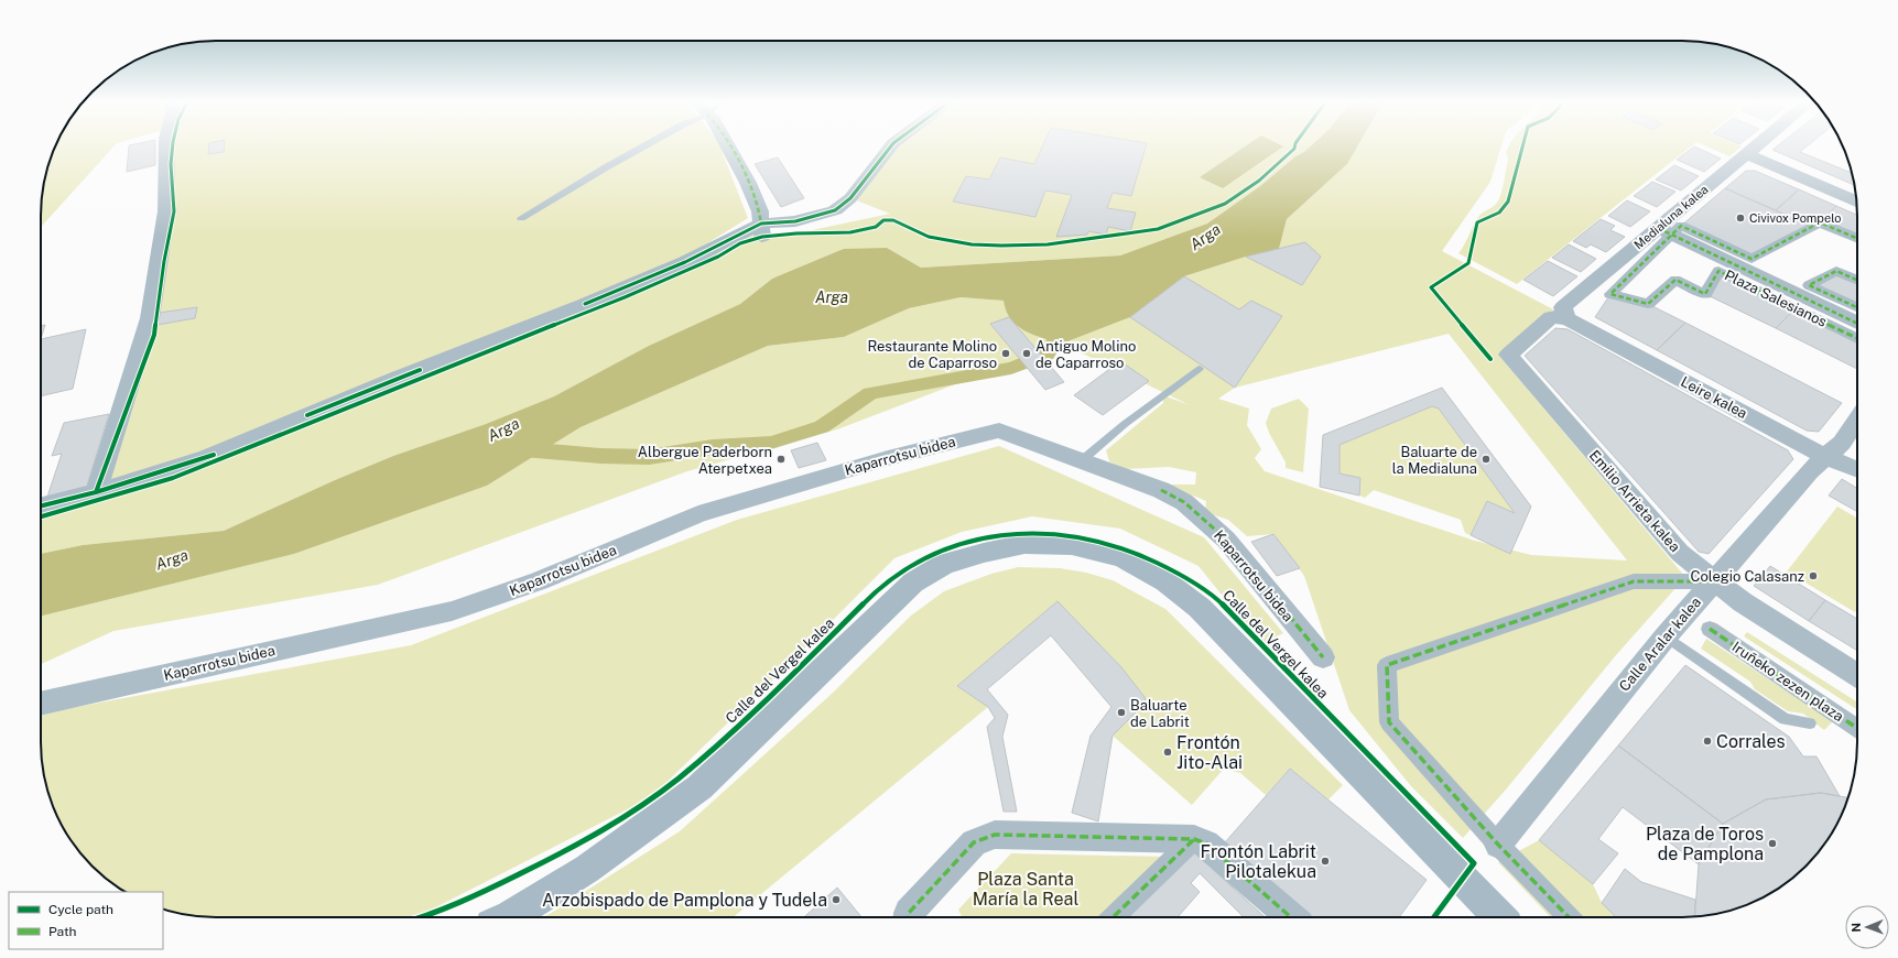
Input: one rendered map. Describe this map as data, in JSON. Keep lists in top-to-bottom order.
{
  "streets": {
    "main road": ["Calle del Vergel kalea"],
    "street": [
      "Medialuna kalea",
      "Plaza Salesianos",
      "Leire kalea",
      "Kaparrotsu bidea",
      "Emilio Arrieta kalea",
      "Calle Aralar kalea",
      "Iruñeko zezen plaza"
    ]
  },
  "crossings": [
    ["Medialuna kalea", "Plaza Salesianos"],
    ["Medialuna kalea", "Leire kalea"],
    ["Medialuna kalea", "Emilio Arrieta kalea"],
    ["Leire kalea", "Emilio Arrieta kalea"],
    ["Leire kalea", "Calle Aralar kalea"],
    ["Emilio Arrieta kalea", "Calle Aralar kalea"]
  ],
  "water": ["Arga"],
  "parks": ["Plaza Santa María la Real"],
  "places": [
    "Civivox Pompelo",
    "Restaurante Molino de Caparroso",
    "Antiguo Molino de Caparroso",
    "Albergue Paderborn Aterpetxea",
    "Baluarte de la Medialuna",
    "Colegio Calasanz",
    "Baluarte de Labrit",
    "Corrales",
    "Frontón Jito-Alai",
    "Plaza de Toros de Pamplona",
    "Frontón Labrit Pilotalekua",
    "Arzobispado de Pamplona y Tudela"
  ],
  "legend": ["Cycle path", "Path"],
  "north": "left"
}
